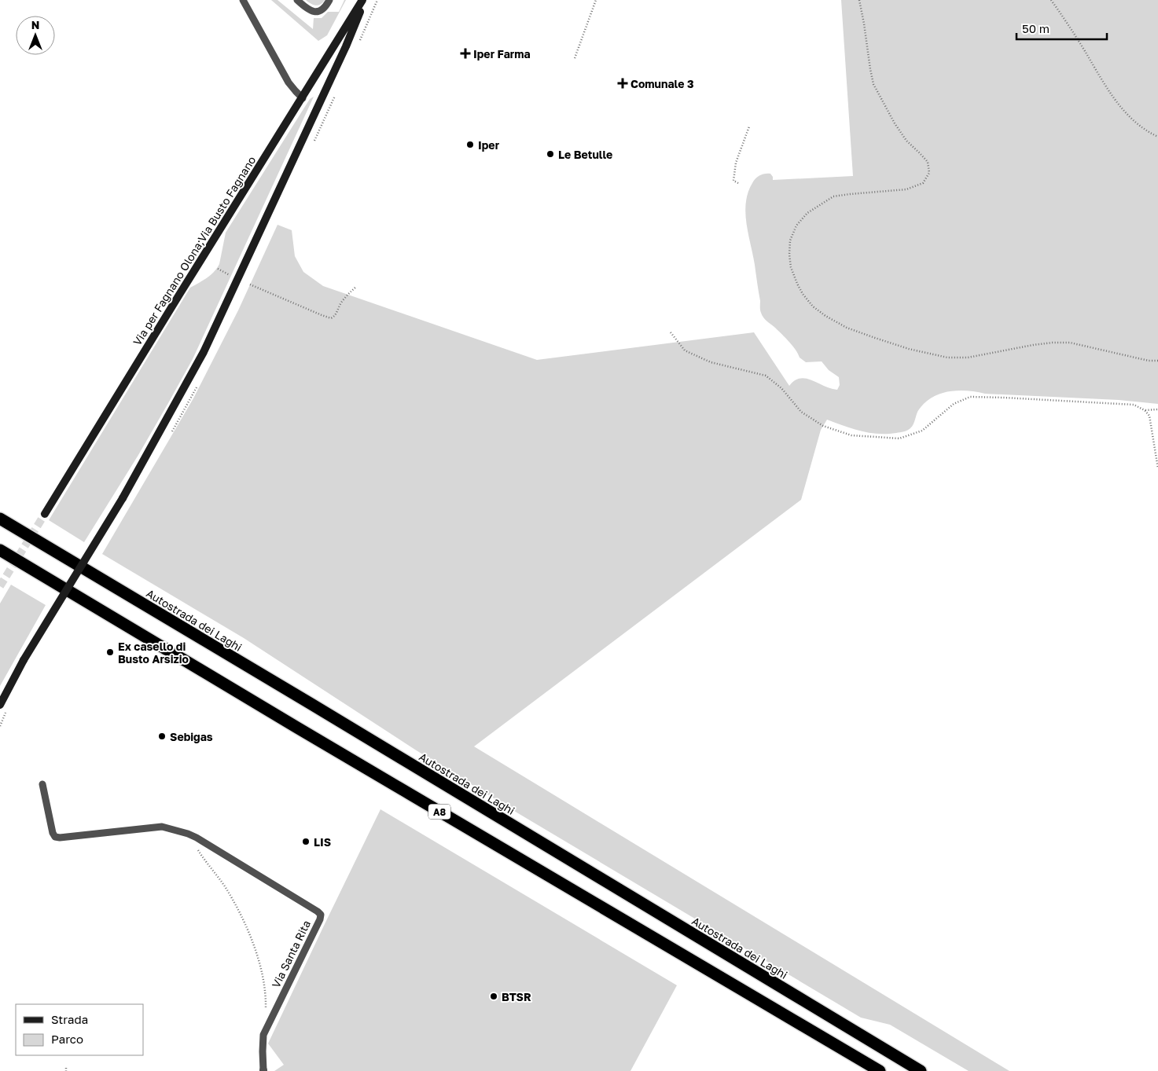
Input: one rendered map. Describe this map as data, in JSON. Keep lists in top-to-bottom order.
{
  "streets": {
    "highway": ["Autostrada dei Laghi", "A8"],
    "main road": ["Via per Fagnano Olona;Via Busto Fagnano"],
    "lane": ["Via Santa Rita"]
  },
  "places": {
    "health": ["Iper Farma", "Comunale 3"],
    "other": [
      "Iper",
      "Le Betulle",
      "Ex casello di Busto Arsizio",
      "Sebigas",
      "LIS",
      "BTSR"
    ]
  },
  "legend": ["Strada", "Parco"],
  "scale_bar": "50 m",
  "north": "top"
}
